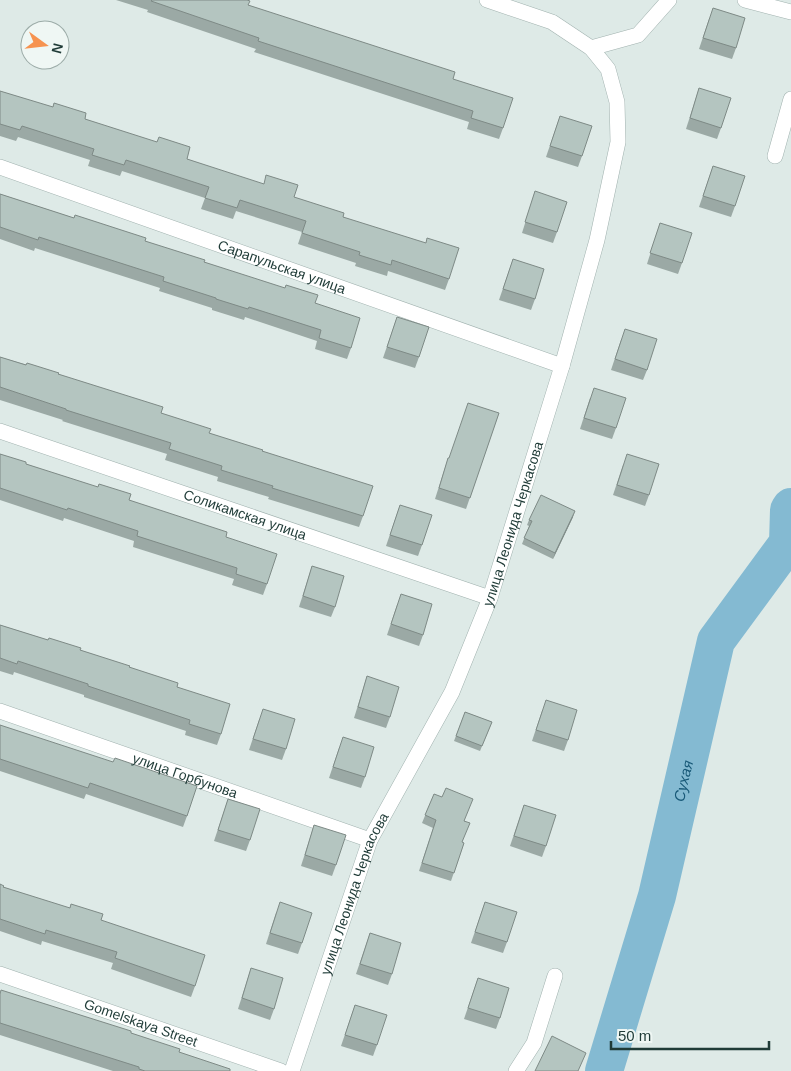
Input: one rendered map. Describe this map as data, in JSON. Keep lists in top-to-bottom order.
{
  "streets": {
    "street": [
      "Сарапульская улица",
      "Соликамская улица",
      "улица Леонида Черкасова",
      "улица Горбунова",
      "Gomelskaya Street"
    ]
  },
  "crossings": [
    ["Сарапульская улица", "улица Леонида Черкасова"],
    ["Соликамская улица", "улица Леонида Черкасова"],
    ["улица Леонида Черкасова", "улица Горбунова"]
  ],
  "water": ["Сухая"],
  "scale_bar": "50 m",
  "north": "right"
}
